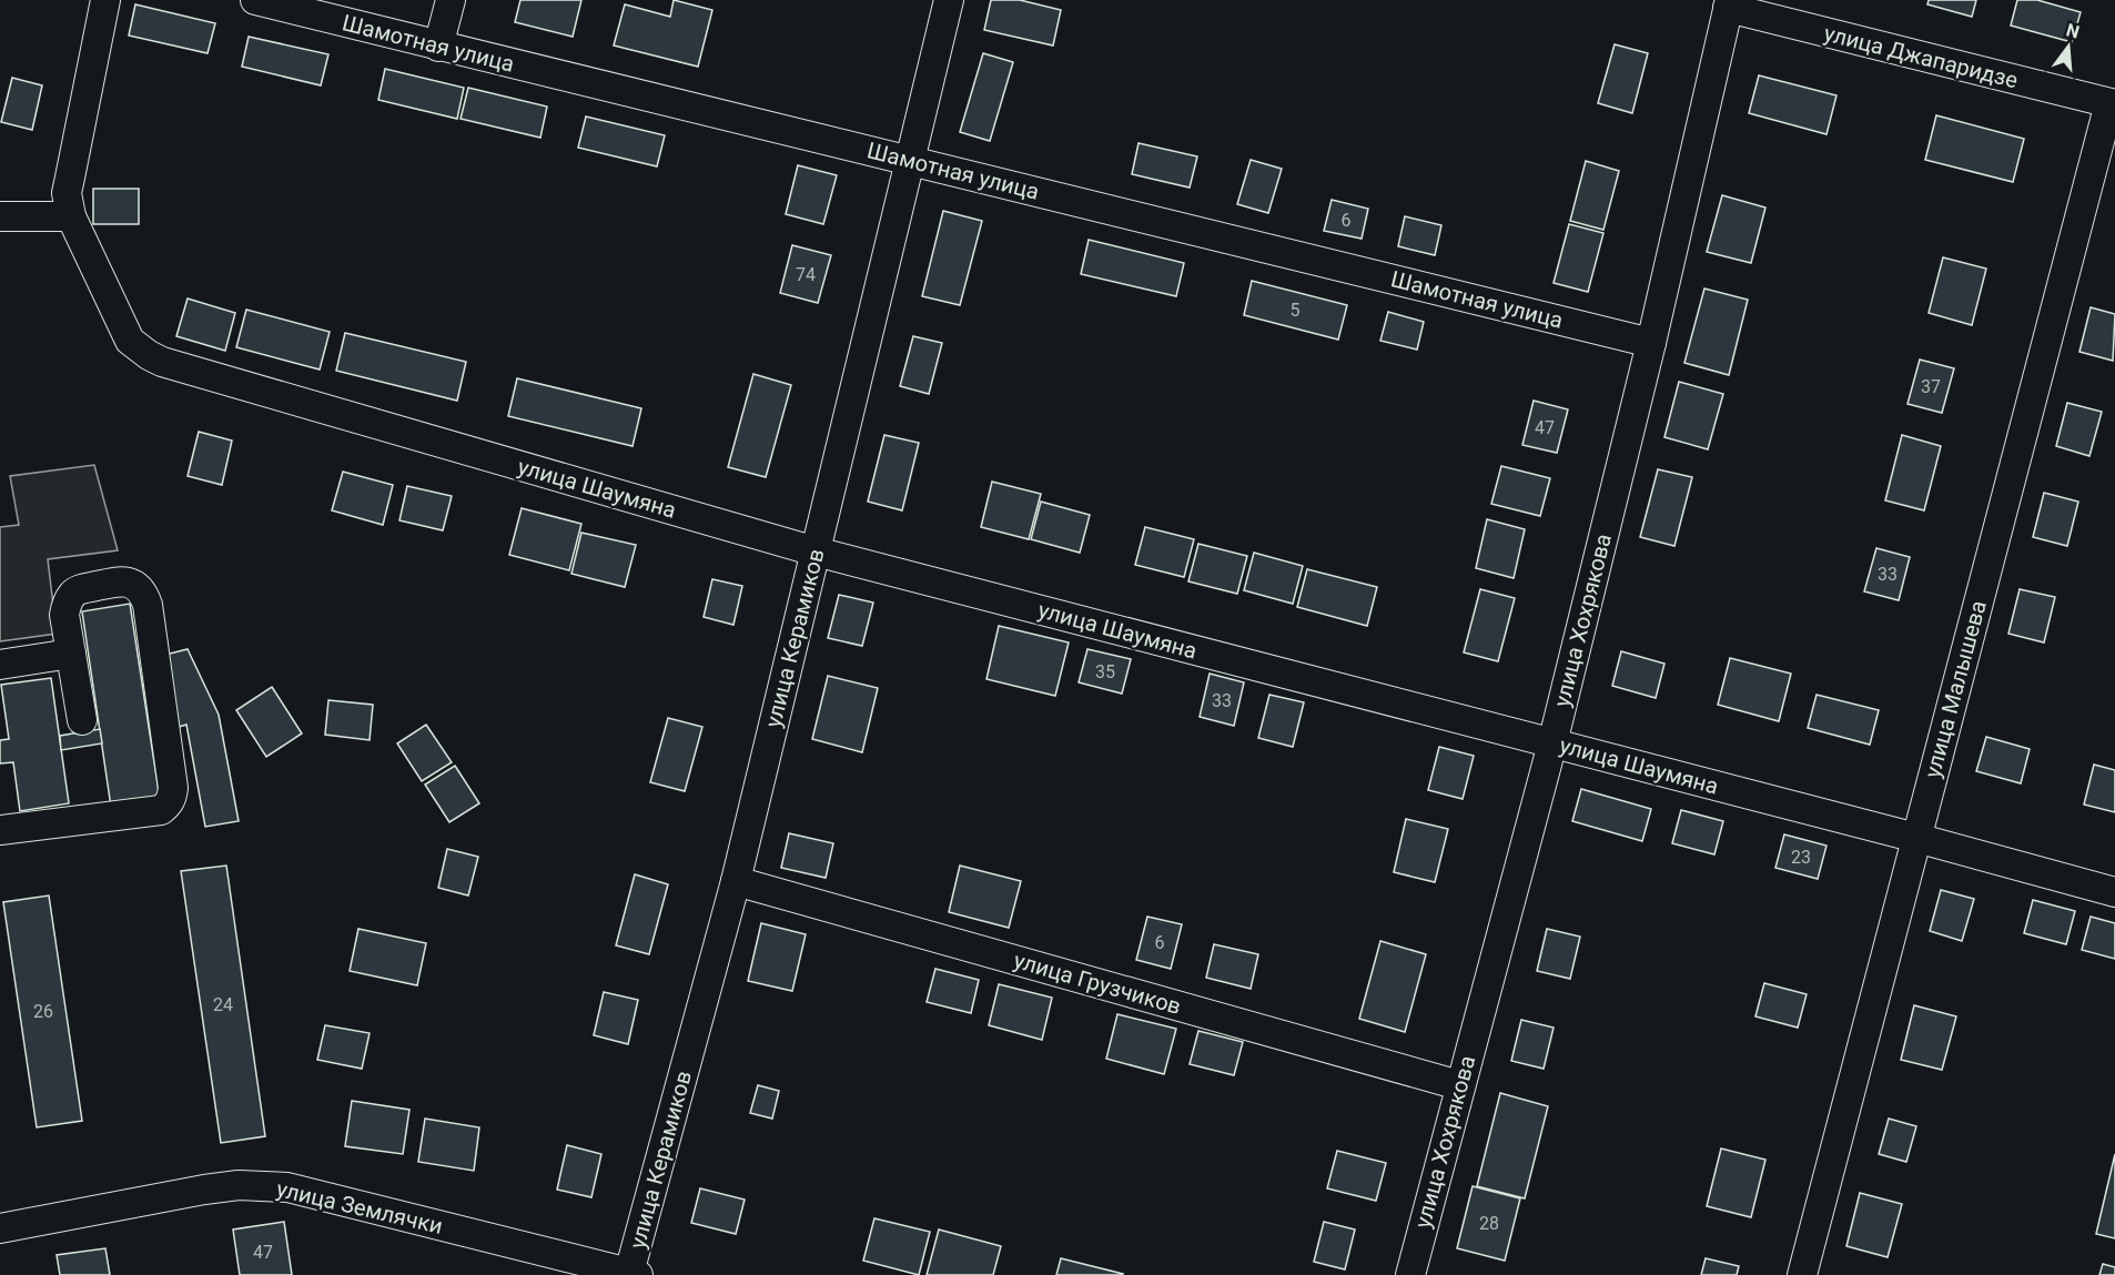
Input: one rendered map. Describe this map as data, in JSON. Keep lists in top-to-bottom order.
{
  "streets": {
    "street": [
      "Шамотная улица",
      "улица Джапаридзе",
      "улица Шаумяна",
      "улица Хохрякова",
      "улица Керамиков",
      "улица Малышева",
      "улица Грузчиков",
      "улица Землячки"
    ]
  },
  "crossings": [
    ["Шамотная улица", "улица Хохрякова"],
    ["Шамотная улица", "улица Керамиков"],
    ["улица Джапаридзе", "улица Хохрякова"],
    ["улица Джапаридзе", "улица Малышева"],
    ["улица Шаумяна", "улица Хохрякова"],
    ["улица Шаумяна", "улица Керамиков"],
    ["улица Шаумяна", "улица Малышева"],
    ["улица Хохрякова", "улица Грузчиков"],
    ["улица Керамиков", "улица Грузчиков"],
    ["улица Керамиков", "улица Землячки"]
  ],
  "house_numbers": [
    "6",
    "74",
    "5",
    "37",
    "47",
    "33",
    "35",
    "33",
    "23",
    "6",
    "24",
    "26",
    "28",
    "47"
  ],
  "north": "top"
}
